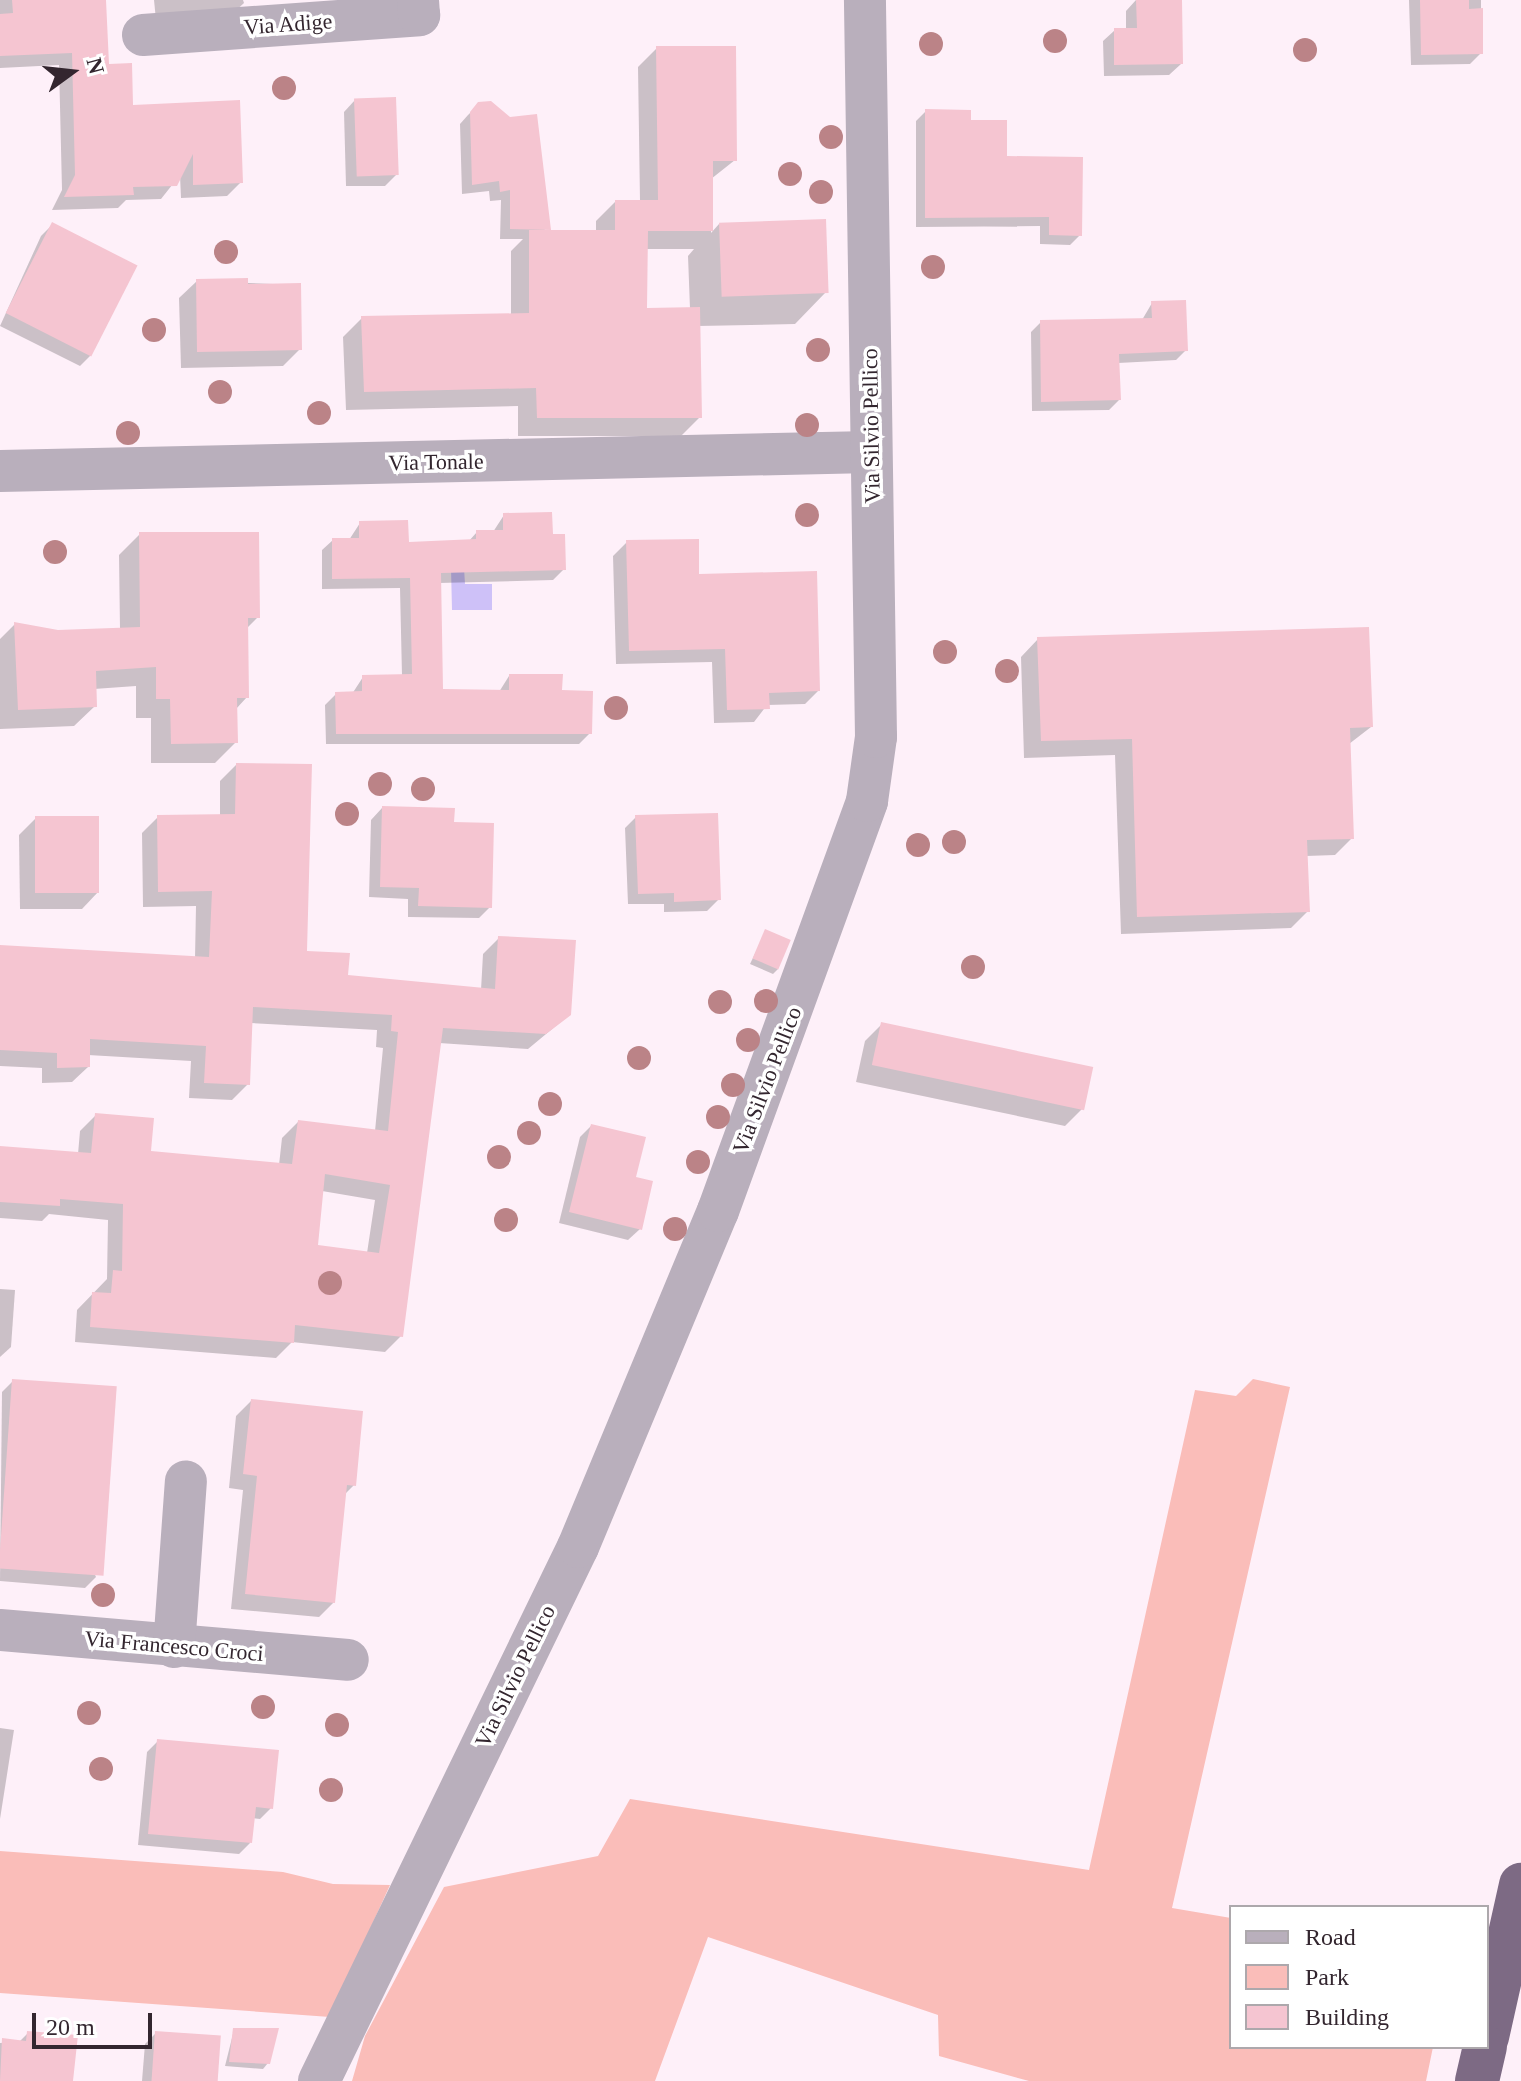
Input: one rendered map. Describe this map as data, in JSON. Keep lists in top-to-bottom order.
{
  "streets": {
    "street": [
      "Via Adige",
      "Via Silvio Pellico",
      "Via Tonale",
      "Via Francesco Croci"
    ]
  },
  "crossings": [
    ["Via Silvio Pellico", "Via Tonale"]
  ],
  "legend": ["Road", "Park", "Building"],
  "scale_bar": "20 m",
  "north": "right"
}
